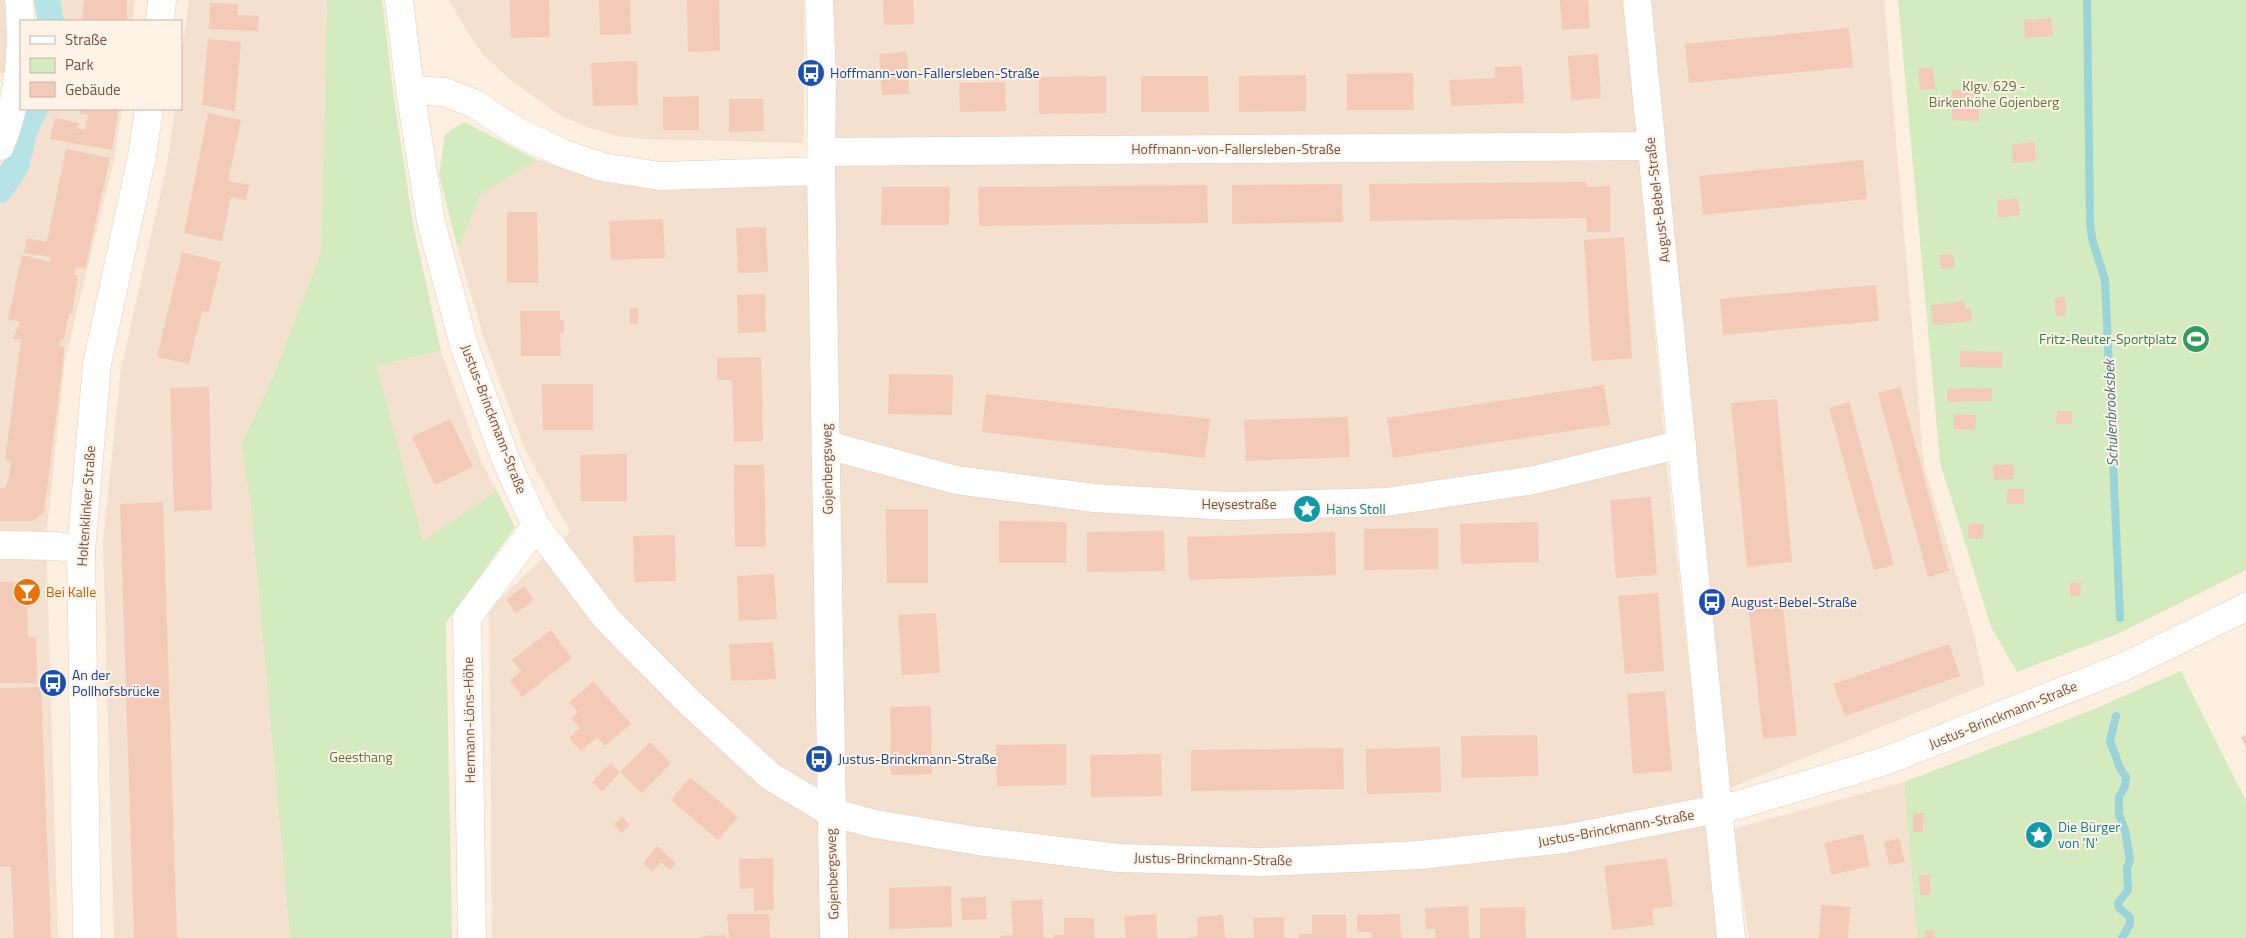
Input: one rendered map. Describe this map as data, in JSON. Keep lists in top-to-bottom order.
{
  "streets": {
    "street": [
      "Hoffmann-von-Fallersleben-Straße",
      "August-Bebel-Straße",
      "Justus-Brinckmann-Straße",
      "Gojenbergsweg",
      "Heysestraße",
      "Holtenklinker Straße",
      "Hermann-Löns-Höhe"
    ]
  },
  "crossings": [
    ["Hoffmann-von-Fallersleben-Straße", "August-Bebel-Straße"],
    ["Hoffmann-von-Fallersleben-Straße", "Gojenbergsweg"],
    ["August-Bebel-Straße", "Justus-Brinckmann-Straße"],
    ["August-Bebel-Straße", "Heysestraße"],
    ["Justus-Brinckmann-Straße", "Gojenbergsweg"],
    ["Justus-Brinckmann-Straße", "Hermann-Löns-Höhe"],
    ["Gojenbergsweg", "Heysestraße"]
  ],
  "water": ["Schulenbrooksbek"],
  "parks": ["Klgv. 629 - Birkenhöhe Gojenberg", "Geesthang"],
  "places": {
    "bus stop": [
      "Hoffmann-von-Fallersleben-Straße",
      "August-Bebel-Straße",
      "An der Pollhofsbrücke",
      "Justus-Brinckmann-Straße"
    ],
    "sports": ["Fritz-Reuter-Sportplatz"],
    "place": ["Hans Stoll", "Die Bürger von 'N'"],
    "bar": ["Bei Kalle"]
  },
  "legend": ["Straße", "Park", "Gebäude"]
}
